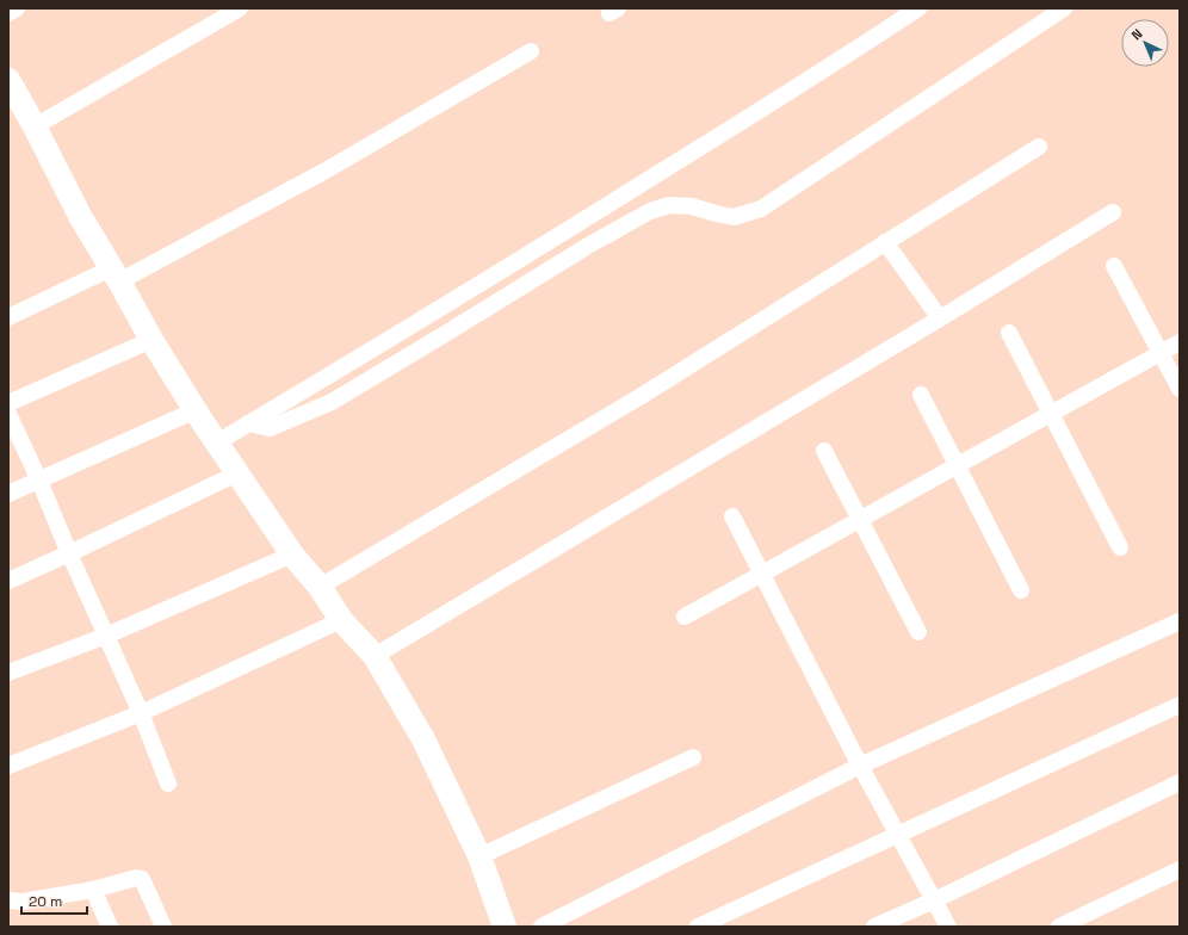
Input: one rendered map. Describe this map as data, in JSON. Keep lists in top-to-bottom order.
{
  "scale_bar": "20 m",
  "north": "top left"
}
